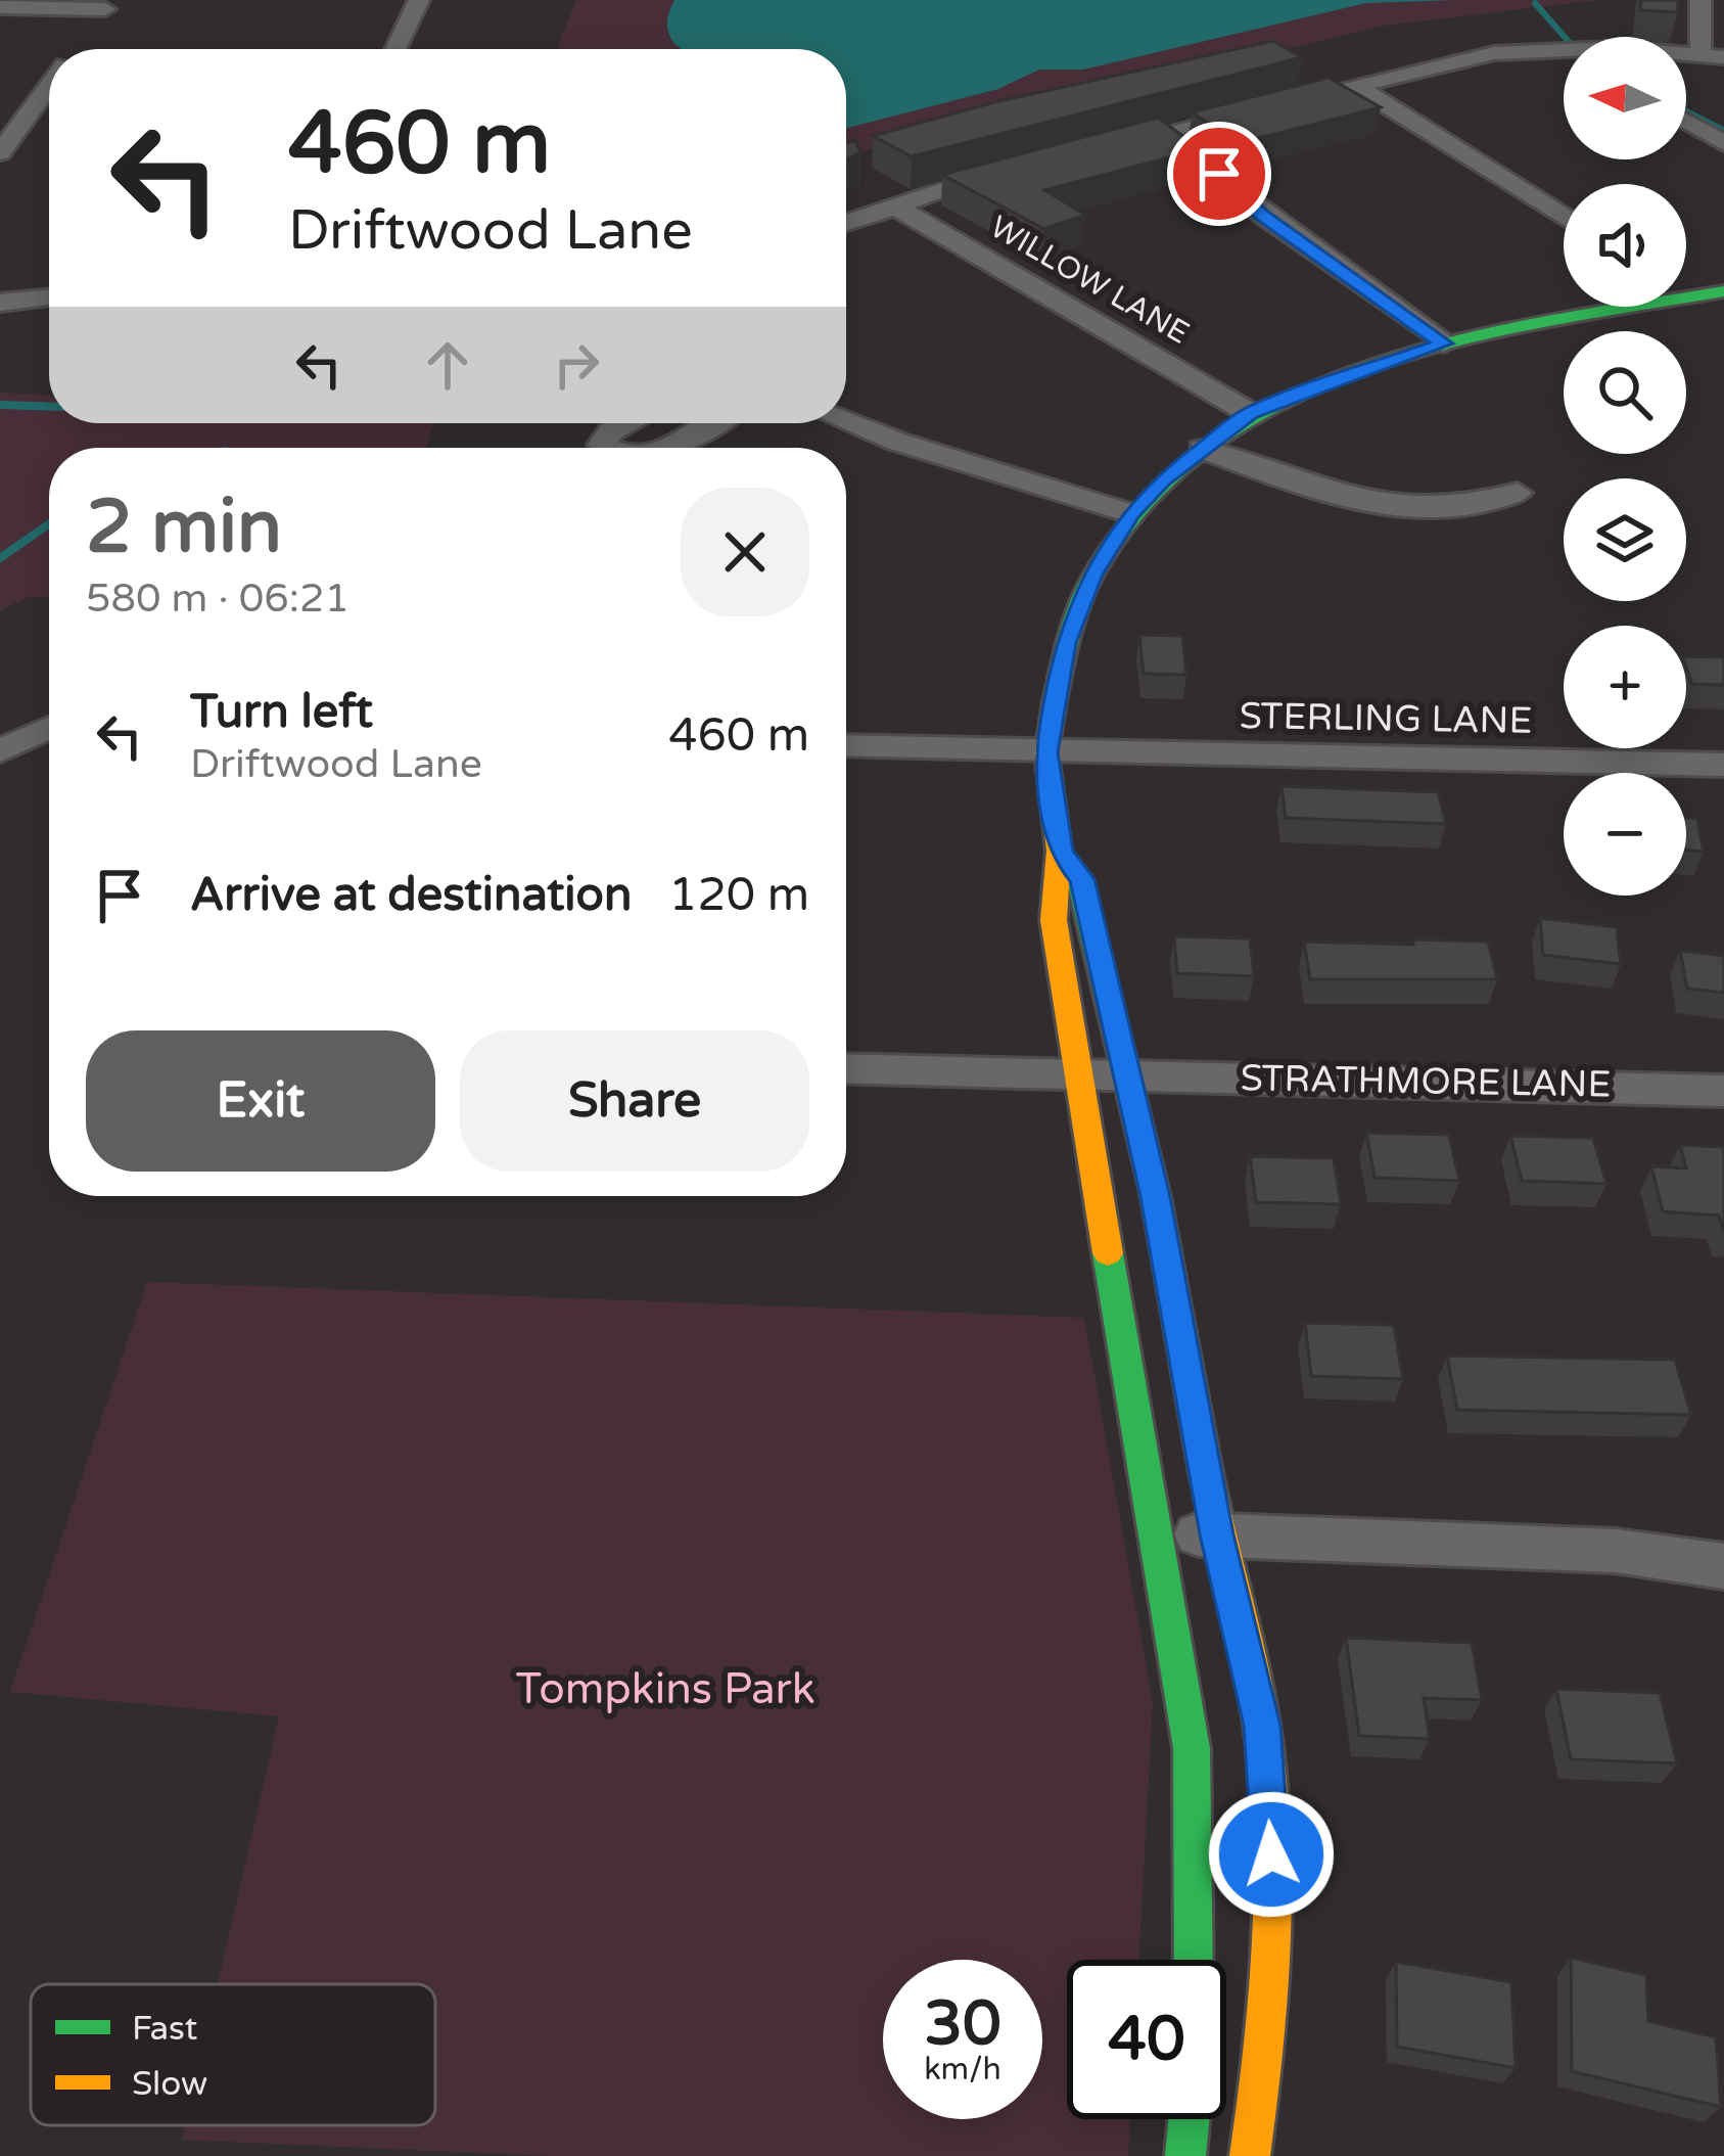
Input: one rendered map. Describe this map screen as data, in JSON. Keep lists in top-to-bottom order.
{
  "streets": {
    "street": ["WILLOW LANE", "STERLING LANE", "STRATHMORE LANE"]
  },
  "parks": ["Tompkins Park"],
  "legend": ["Fast", "Slow"],
  "north": "left",
  "page": {
    "map_buttons": ["+", "−"],
    "turn": ["460 m", "Driftwood Lane"],
    "heading": ["2 min", "580 m · 06:21"],
    "list": [
      {
        "name": "Turn left",
        "note": "Driftwood Lane",
        "value": "460 m"
      },
      {
        "name": "Arrive at destination",
        "value": "120 m"
      }
    ],
    "buttons": ["Exit", "Share"],
    "speed": "30 km/h",
    "limit": "40"
  }
}
